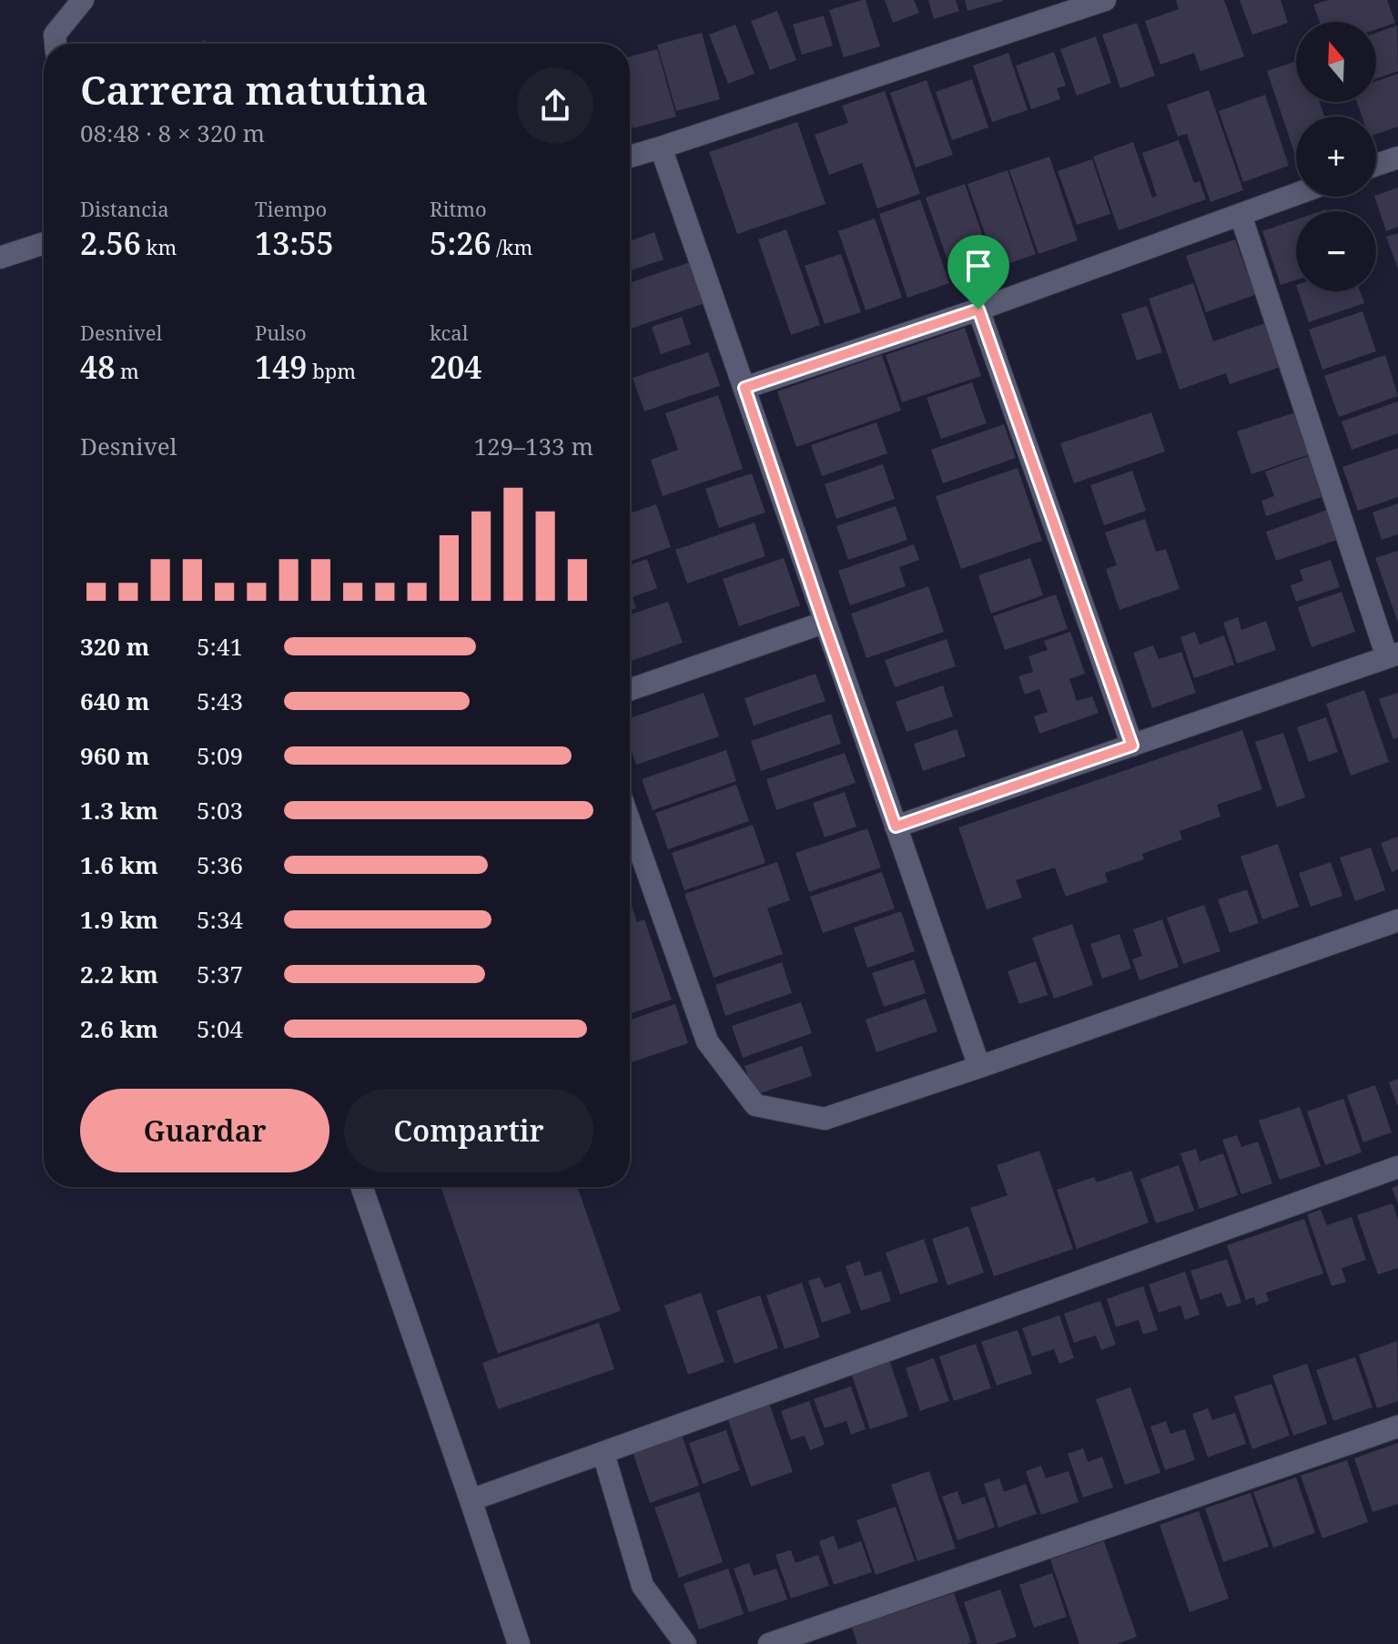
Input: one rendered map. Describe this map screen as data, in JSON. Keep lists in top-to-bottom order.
{
  "north": "top",
  "page": {
    "map_buttons": ["+", "−"],
    "heading": ["Carrera matutina", "08:48 · 8 × 320 m"],
    "stats": [
      ["Distancia", "2.56 km"],
      ["Tiempo", "13:55"],
      ["Ritmo", "5:26 /km"],
      ["Desnivel", "48 m"],
      ["Pulso", "149 bpm"],
      ["kcal", "204"]
    ],
    "chart": ["Desnivel", "129–133 m"],
    "list": [
      {
        "name": "320 m",
        "note": "5:41"
      },
      {
        "name": "640 m",
        "note": "5:43"
      },
      {
        "name": "960 m",
        "note": "5:09"
      },
      {
        "name": "1.3 km",
        "note": "5:03"
      },
      {
        "name": "1.6 km",
        "note": "5:36"
      },
      {
        "name": "1.9 km",
        "note": "5:34"
      },
      {
        "name": "2.2 km",
        "note": "5:37"
      },
      {
        "name": "2.6 km",
        "note": "5:04"
      }
    ],
    "buttons": ["Guardar", "Compartir"]
  }
}
